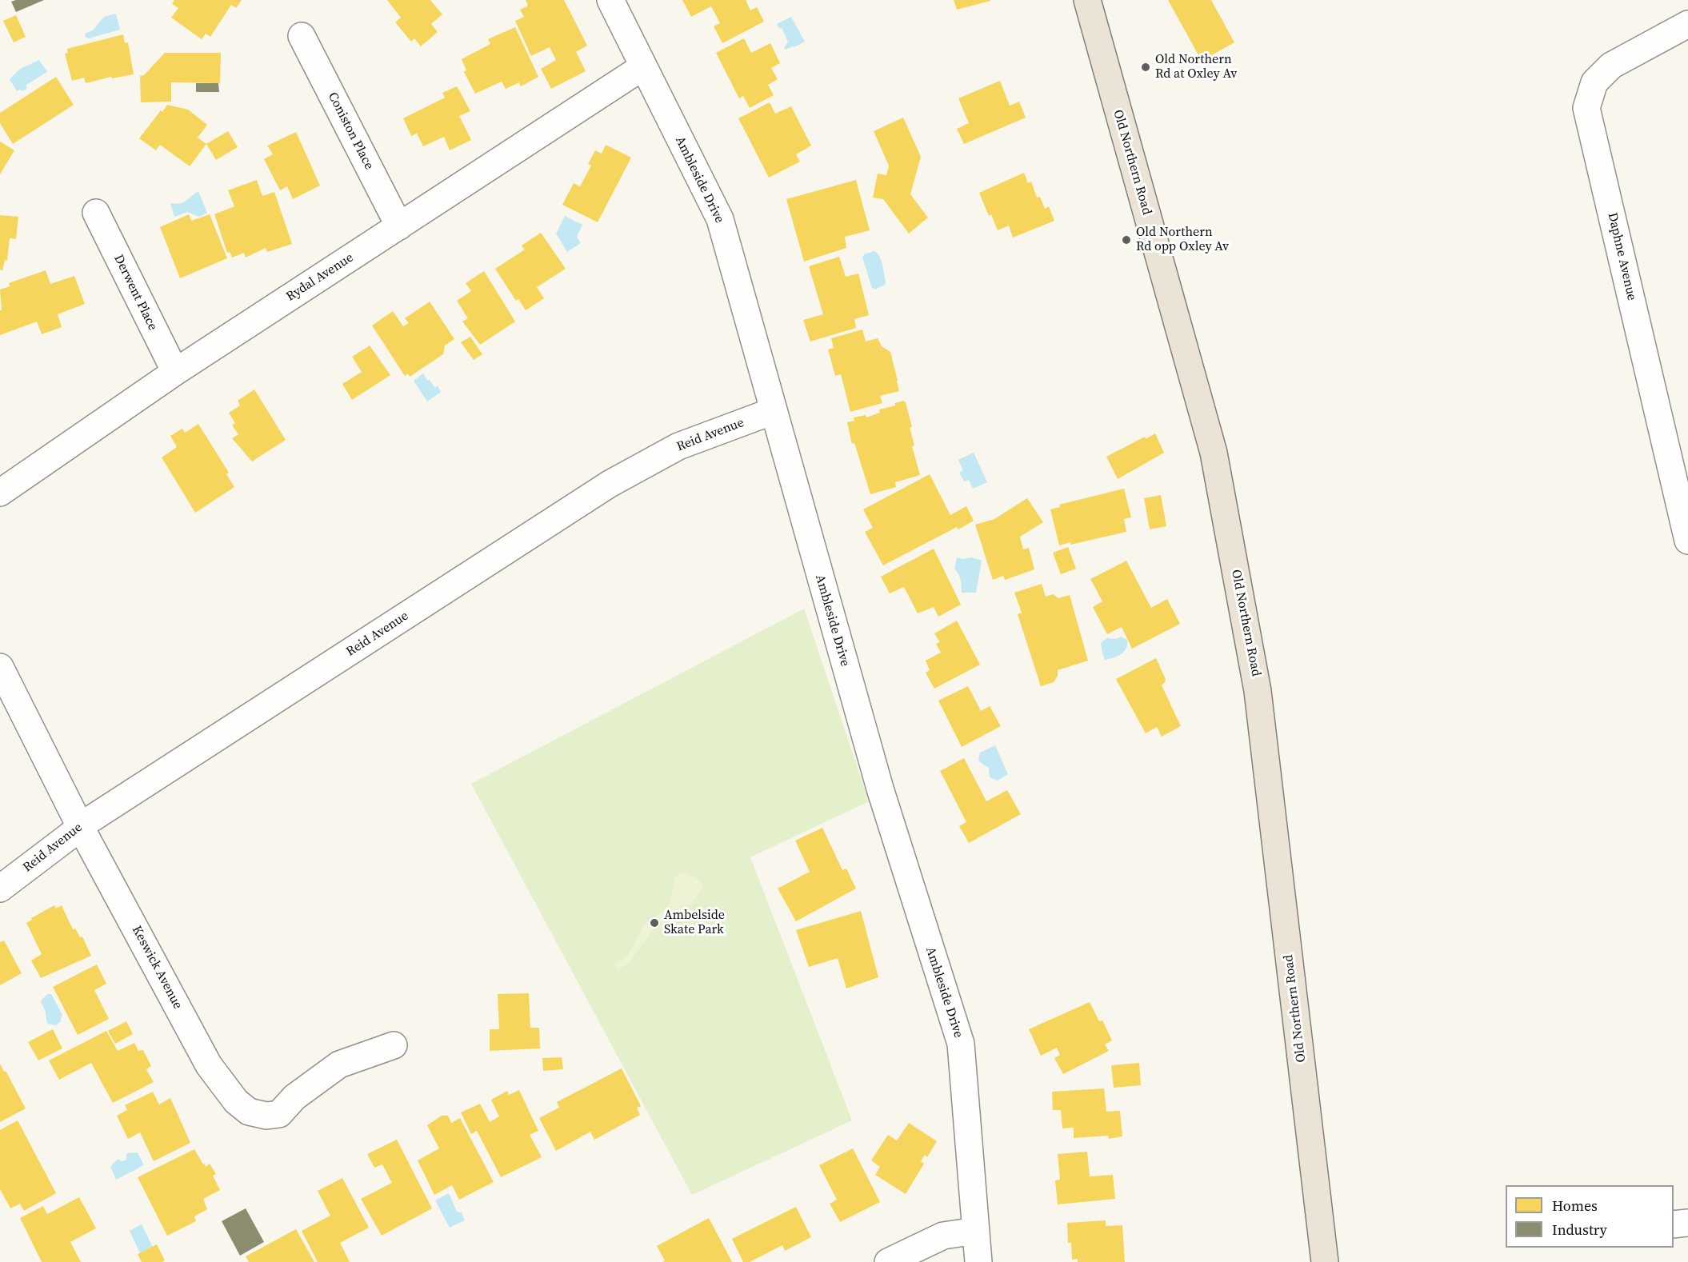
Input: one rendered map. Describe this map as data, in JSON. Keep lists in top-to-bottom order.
{
  "streets": {
    "main road": ["Old Northern Road"],
    "street": [
      "Coniston Place",
      "Ambleside Drive",
      "Daphne Avenue",
      "Rydal Avenue",
      "Derwent Place",
      "Reid Avenue",
      "Keswick Avenue"
    ]
  },
  "crossings": [
    ["Coniston Place", "Rydal Avenue"],
    ["Ambleside Drive", "Rydal Avenue"],
    ["Ambleside Drive", "Reid Avenue"],
    ["Rydal Avenue", "Derwent Place"],
    ["Reid Avenue", "Keswick Avenue"]
  ],
  "places": ["Old Northern Rd at Oxley Av", "Old Northern Rd opp Oxley Av", "Ambelside Skate Park"],
  "legend": ["Homes", "Industry"]
}
